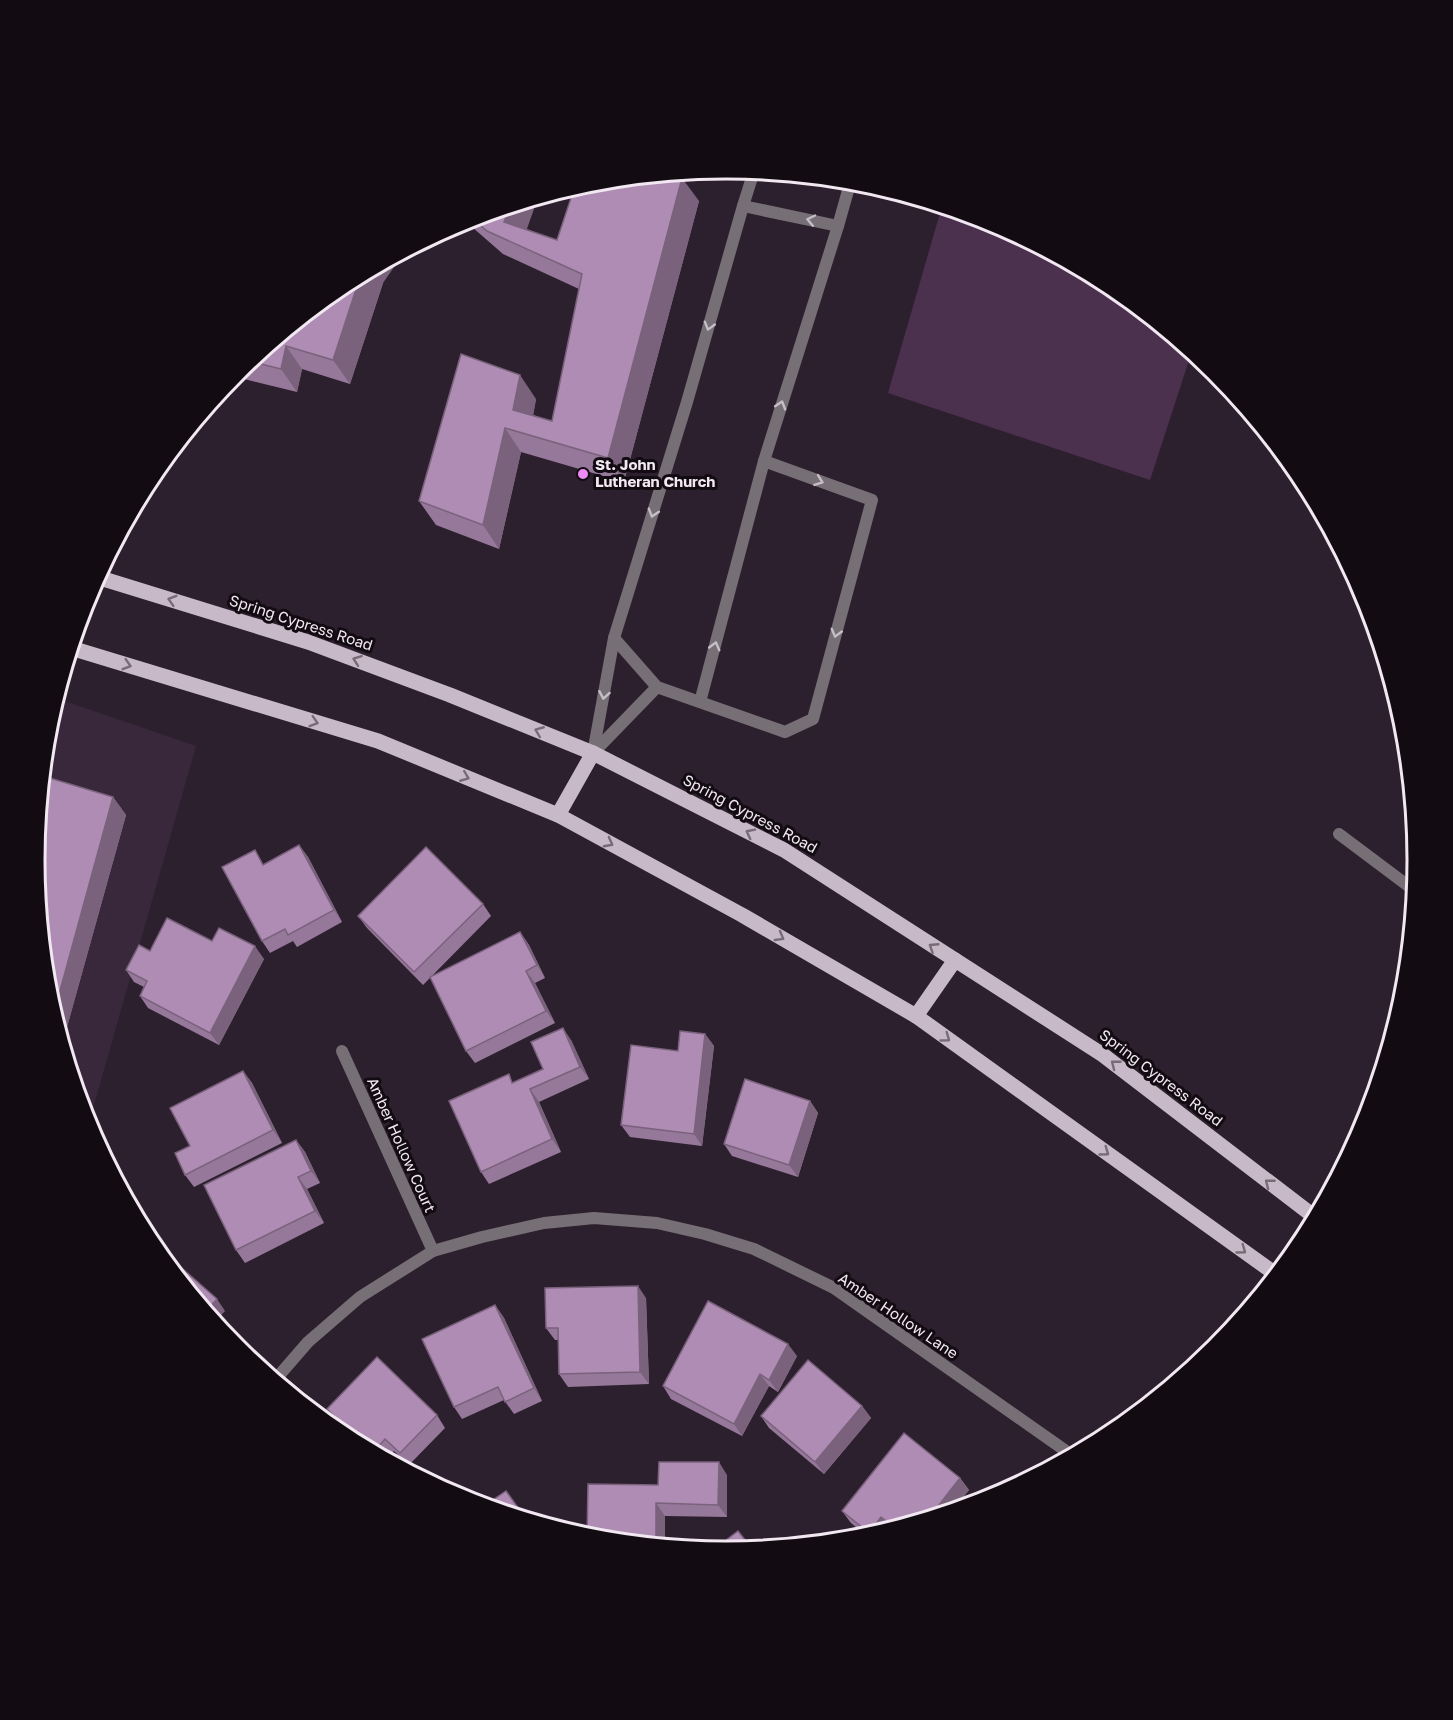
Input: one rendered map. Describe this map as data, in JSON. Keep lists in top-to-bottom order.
{
  "streets": {
    "main road": ["Spring Cypress Road"],
    "street": ["Amber Hollow Court", "Amber Hollow Lane"]
  },
  "crossings": [
    ["Amber Hollow Court", "Amber Hollow Lane"]
  ],
  "places": ["St. John Lutheran Church"]
}
